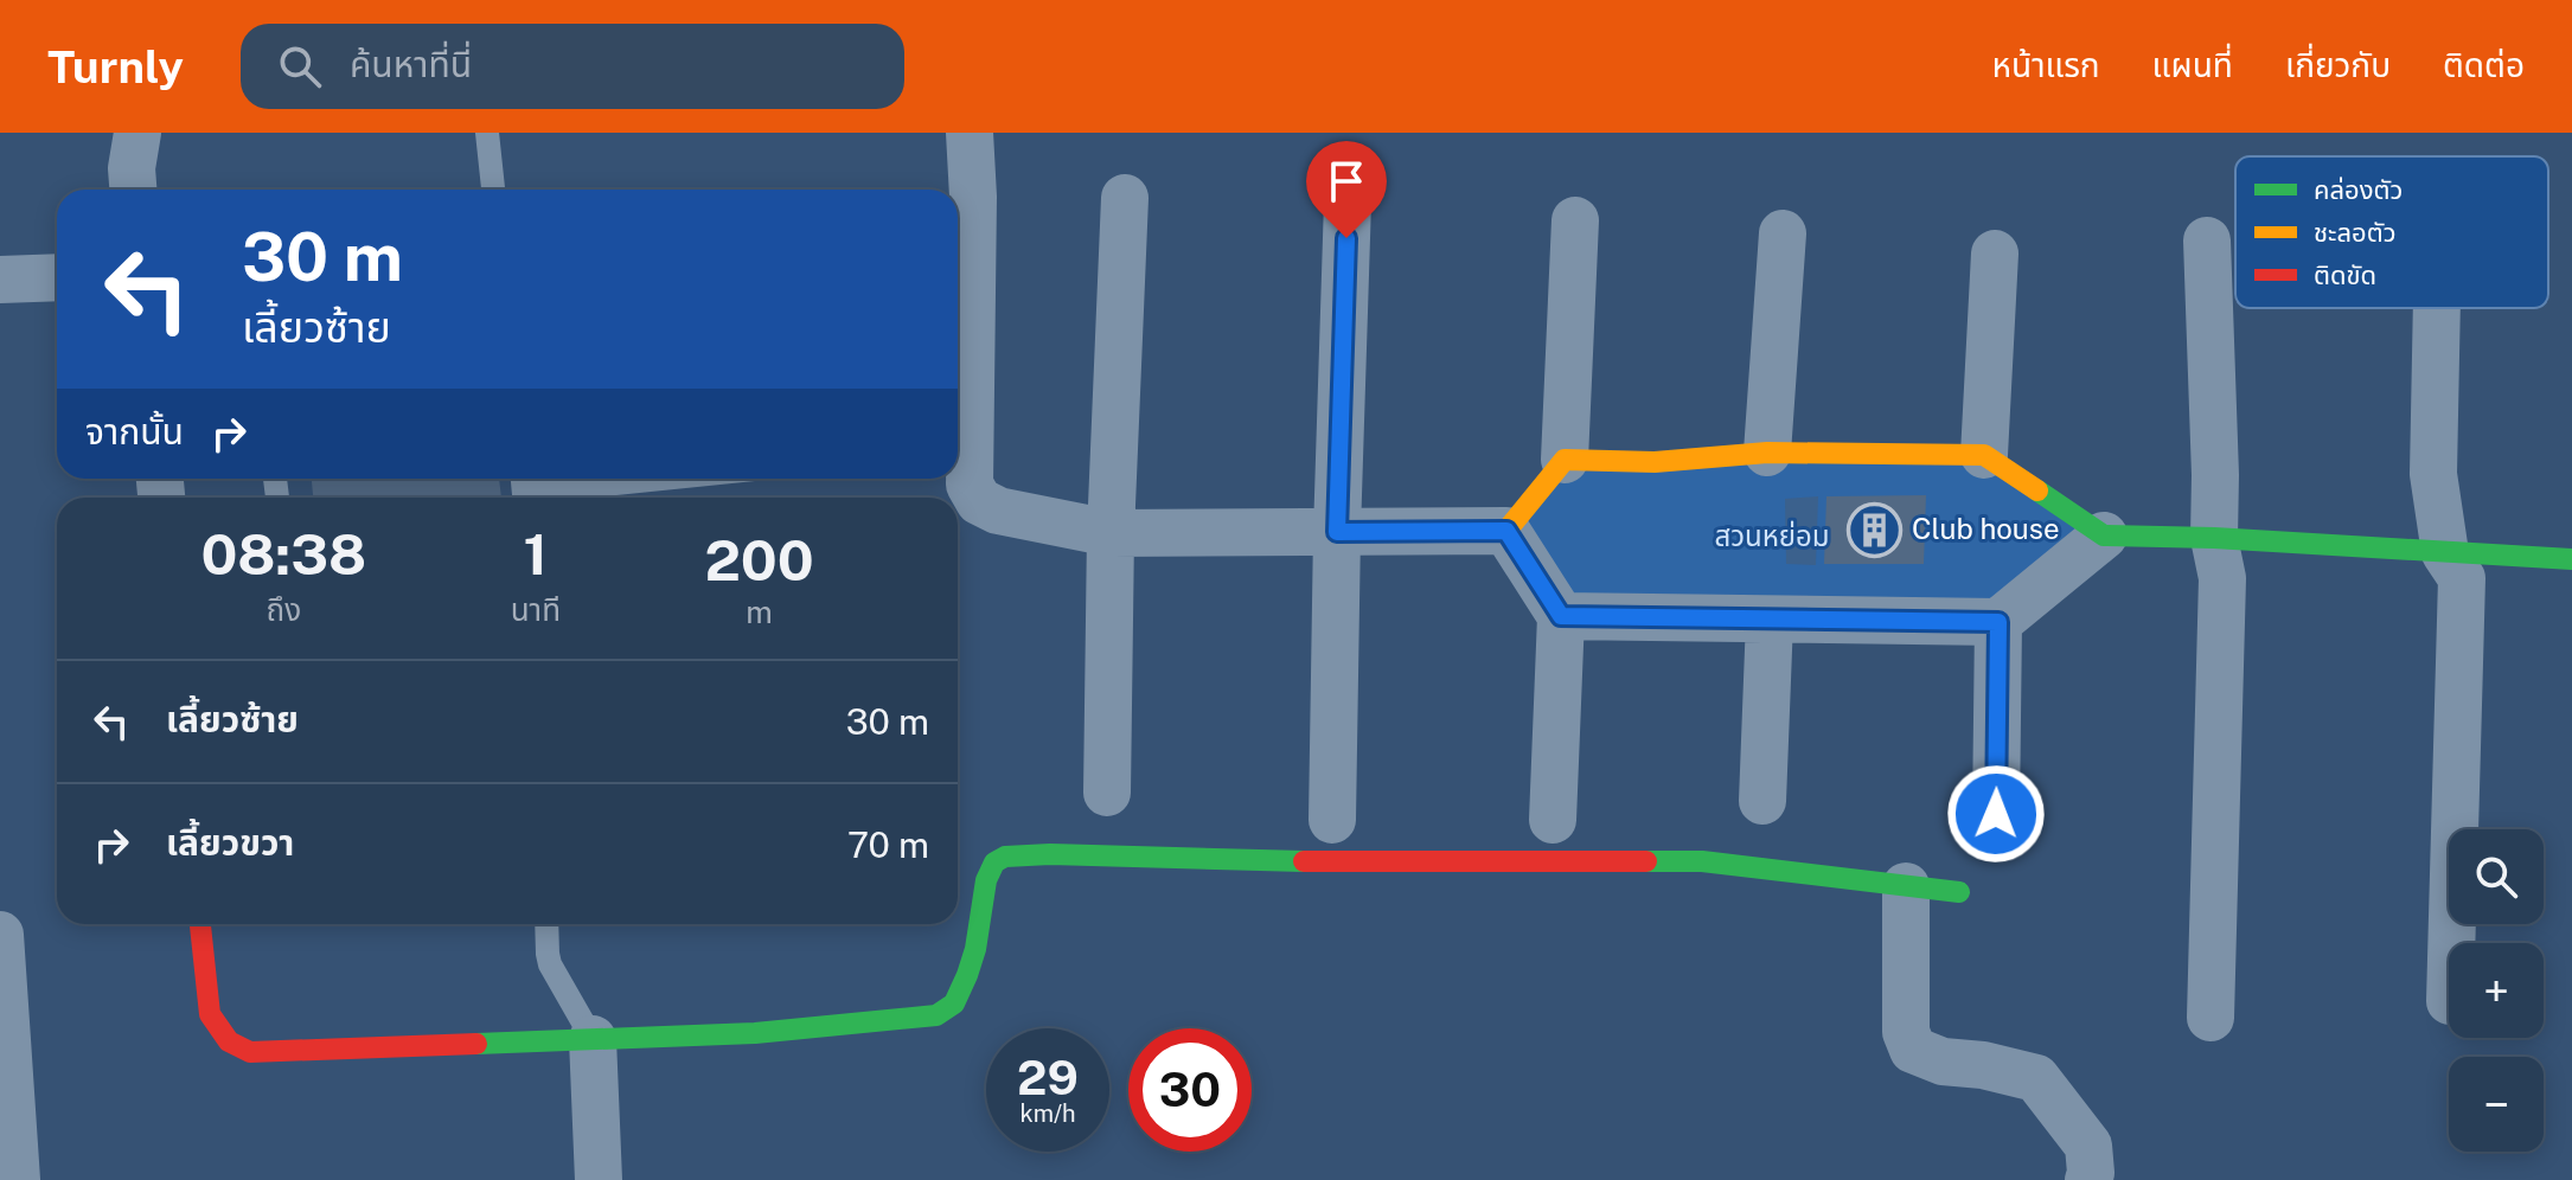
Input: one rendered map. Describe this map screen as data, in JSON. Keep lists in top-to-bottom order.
{
  "parks": ["สวนหย่อม"],
  "places": {
    "building": ["Club house"]
  },
  "legend": ["คล่องตัว", "ชะลอตัว", "ติดขัด"],
  "page": {
    "header": "Turnly",
    "search": "ค้นหาที่นี่",
    "nav": [
      "หน้าแรก",
      "แผนที่",
      "เกี่ยวกับ",
      "ติดต่อ"
    ],
    "turn": ["30 m", "เลี้ยวซ้าย"],
    "then": "จากนั้น",
    "eta": [
      "08:38",
      "ถึง",
      "1",
      "นาที",
      "200",
      "m"
    ],
    "list": [
      {
        "name": "เลี้ยวซ้าย",
        "value": "30 m"
      },
      {
        "name": "เลี้ยวขวา",
        "value": "70 m"
      }
    ],
    "map_buttons": ["+", "−"],
    "speed": "29 km/h",
    "limit": "30"
  }
}
